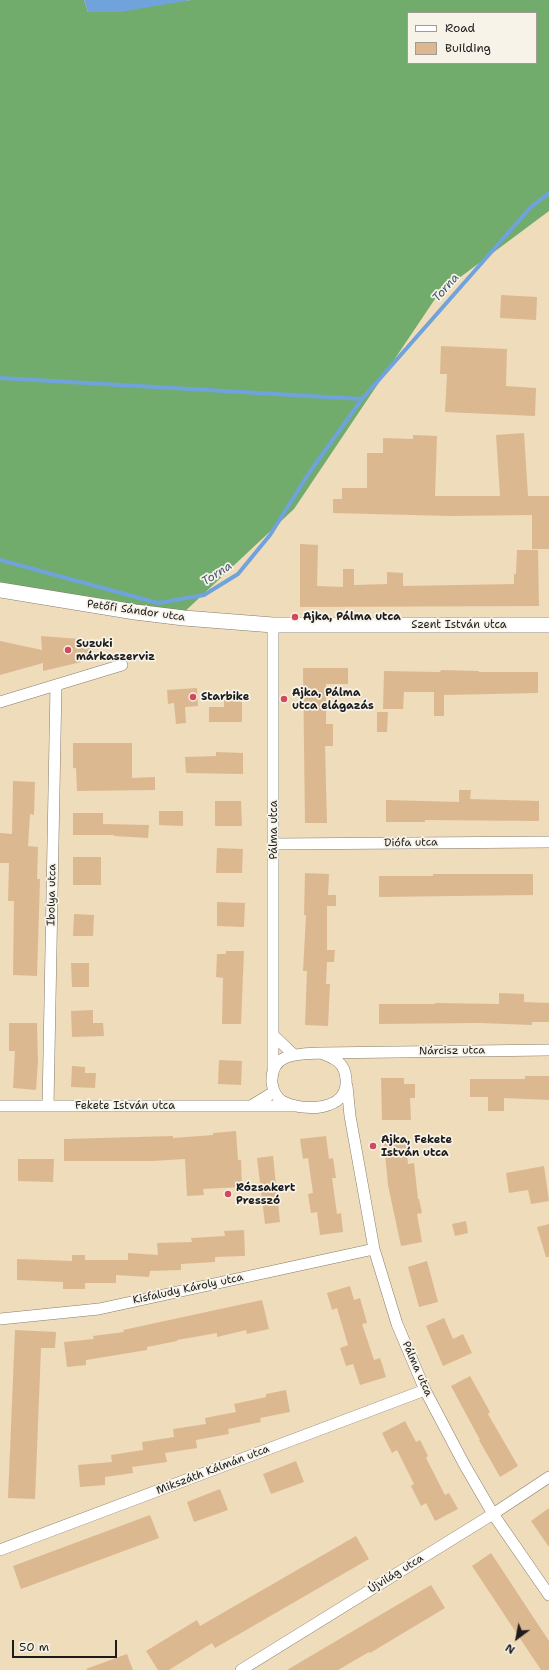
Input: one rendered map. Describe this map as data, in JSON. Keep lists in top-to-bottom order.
{
  "streets": {
    "main road": ["Petőfi Sándor utca", "Szent István utca"],
    "street": [
      "Pálma utca",
      "Diófa utca",
      "Ibolya utca",
      "Nárcisz utca",
      "Fekete István utca",
      "Kisfaludy Károly utca",
      "Mikszáth Kálmán utca",
      "Újvilág utca"
    ]
  },
  "crossings": [
    ["Petőfi Sándor utca", "Szent István utca"],
    ["Petőfi Sándor utca", "Pálma utca"],
    ["Szent István utca", "Pálma utca"],
    ["Pálma utca", "Diófa utca"],
    ["Pálma utca", "Nárcisz utca"],
    ["Pálma utca", "Fekete István utca"],
    ["Pálma utca", "Kisfaludy Károly utca"],
    ["Pálma utca", "Mikszáth Kálmán utca"],
    ["Pálma utca", "Újvilág utca"],
    ["Ibolya utca", "Fekete István utca"],
    ["Nárcisz utca", "Fekete István utca"]
  ],
  "water": ["Torna"],
  "places": [
    "Ajka, Pálma utca",
    "Suzuki márkaszerviz",
    "Starbike",
    "Ajka, Pálma utca elágazás",
    "Ajka, Fekete István utca",
    "Rózsakert Presszó"
  ],
  "legend": ["Road", "Building"],
  "scale_bar": "50 m",
  "north": "bottom left"
}
